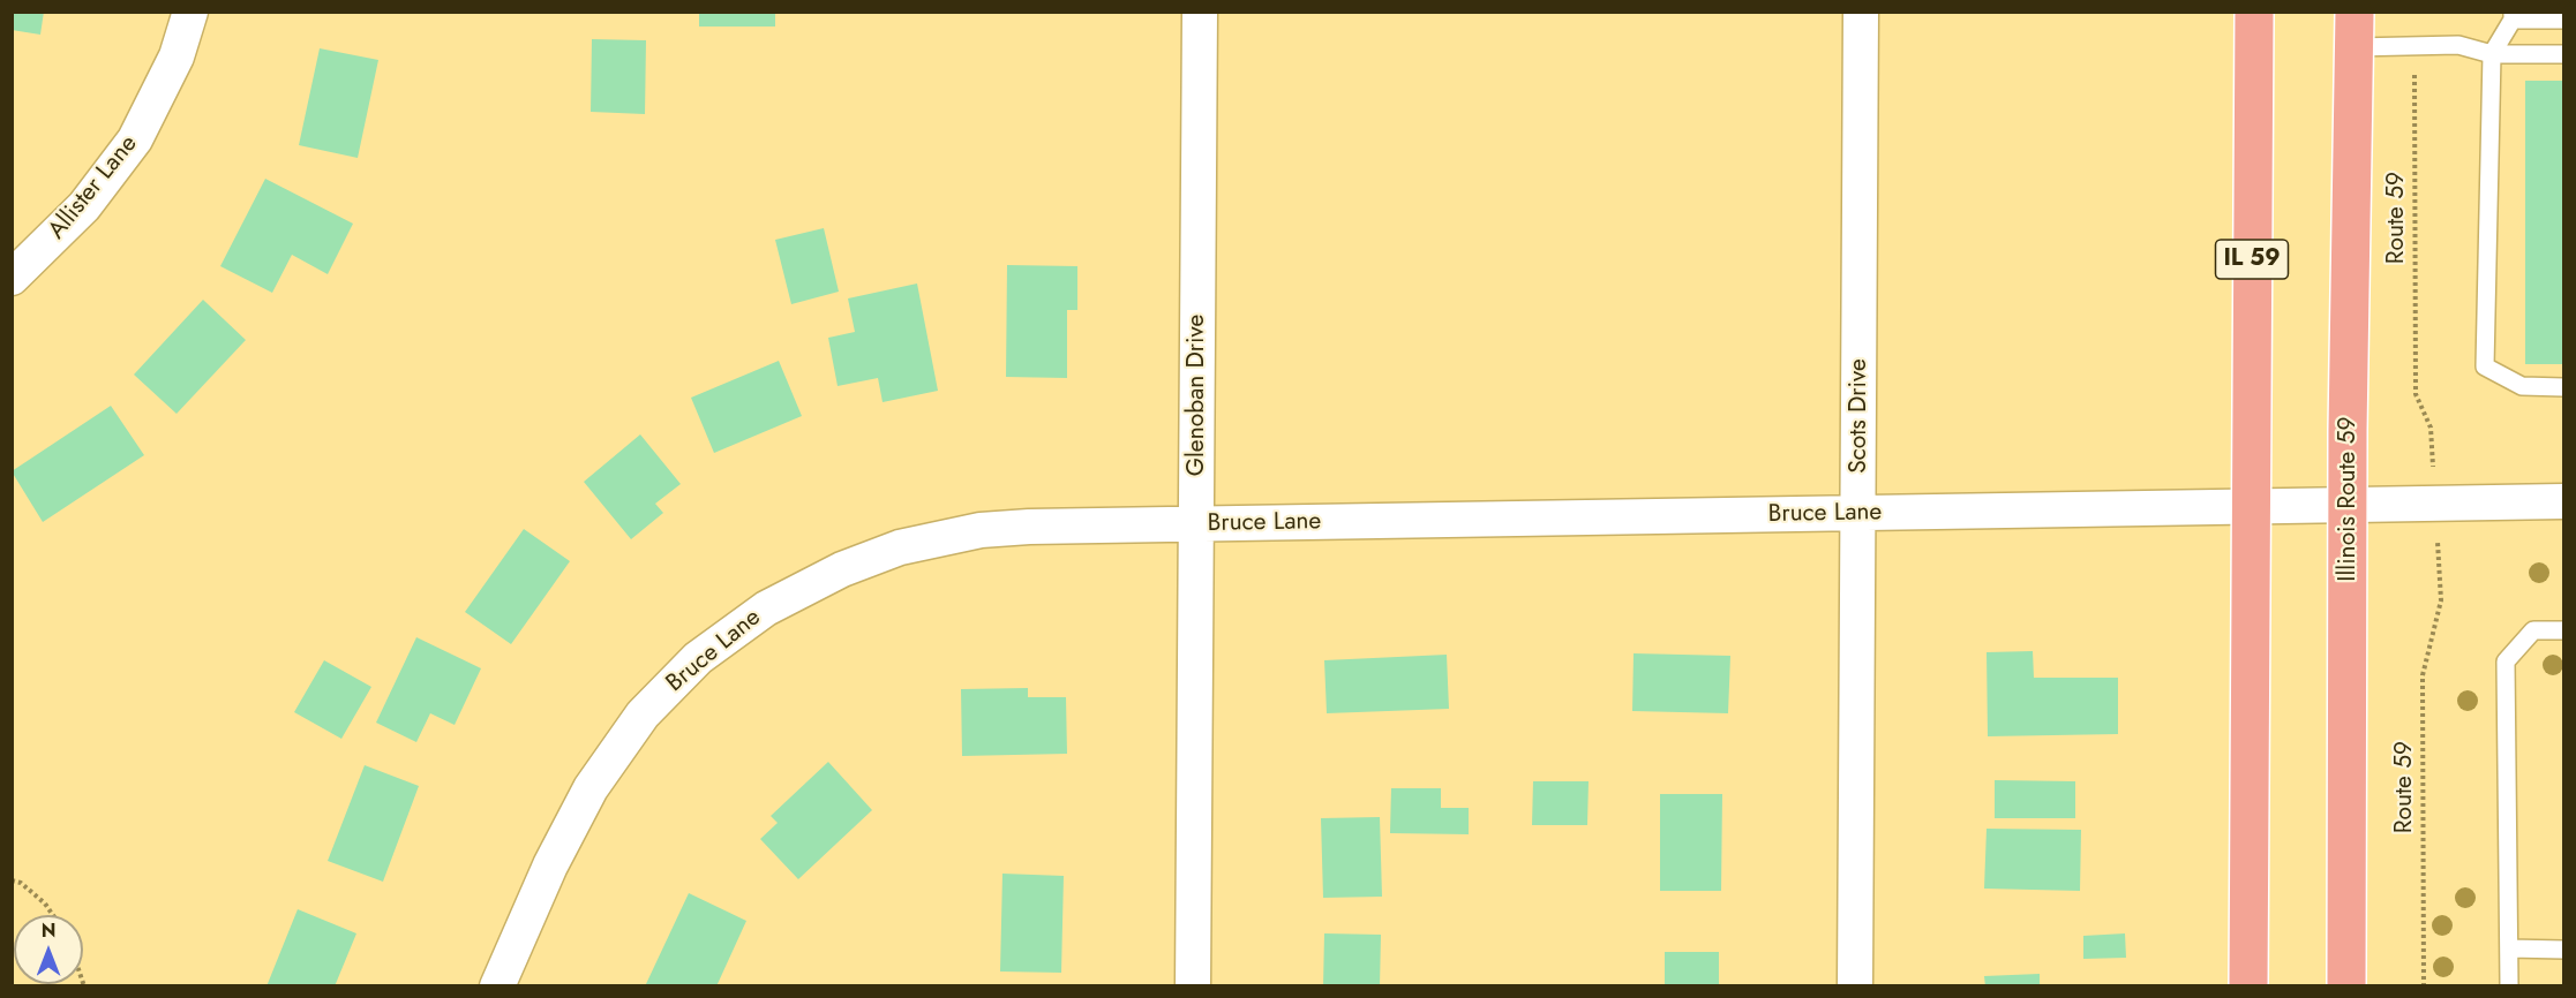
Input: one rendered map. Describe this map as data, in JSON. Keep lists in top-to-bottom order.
{
  "streets": {
    "main road": ["IL 59", "Illinois Route 59"],
    "street": [
      "Allister Lane",
      "Glenoban Drive",
      "Scots Drive",
      "Bruce Lane"
    ],
    "path": ["Route 59"]
  },
  "crossings": [
    ["IL 59", "Bruce Lane"],
    ["Glenoban Drive", "Bruce Lane"],
    ["Scots Drive", "Bruce Lane"],
    ["Illinois Route 59", "Bruce Lane"]
  ],
  "north": "top"
}
